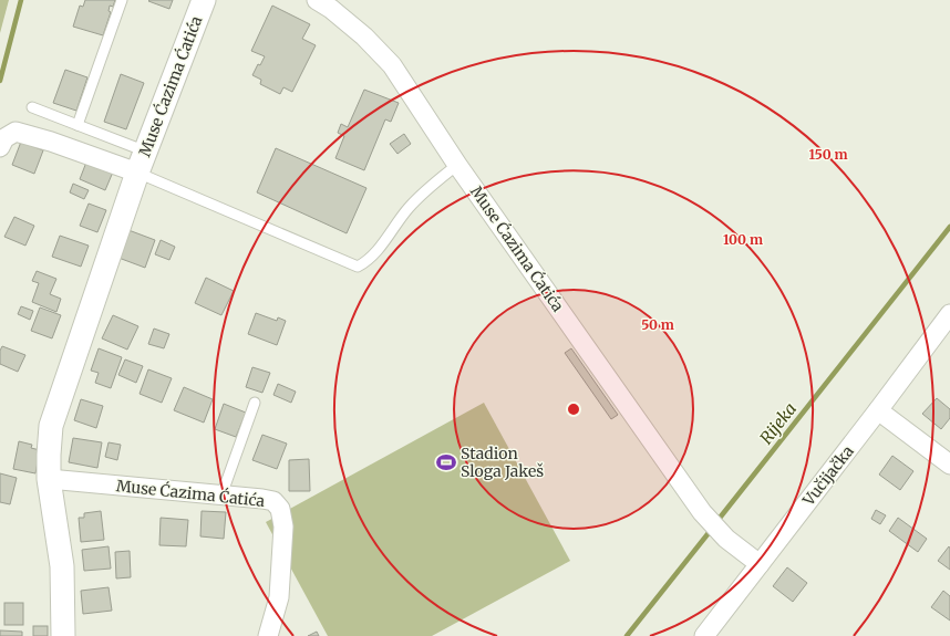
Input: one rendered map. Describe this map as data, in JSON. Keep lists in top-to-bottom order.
{
  "streets": {
    "street": ["Muse Ćazima Ćatića", "Vučijačka"]
  },
  "crossings": [
    ["Muse Ćazima Ćatića", "Vučijačka"]
  ],
  "water": ["Rijeka"],
  "places": {
    "sports": ["Stadion Sloga Jakeš"]
  },
  "rings": ["150 m", "100 m", "50 m"]
}
